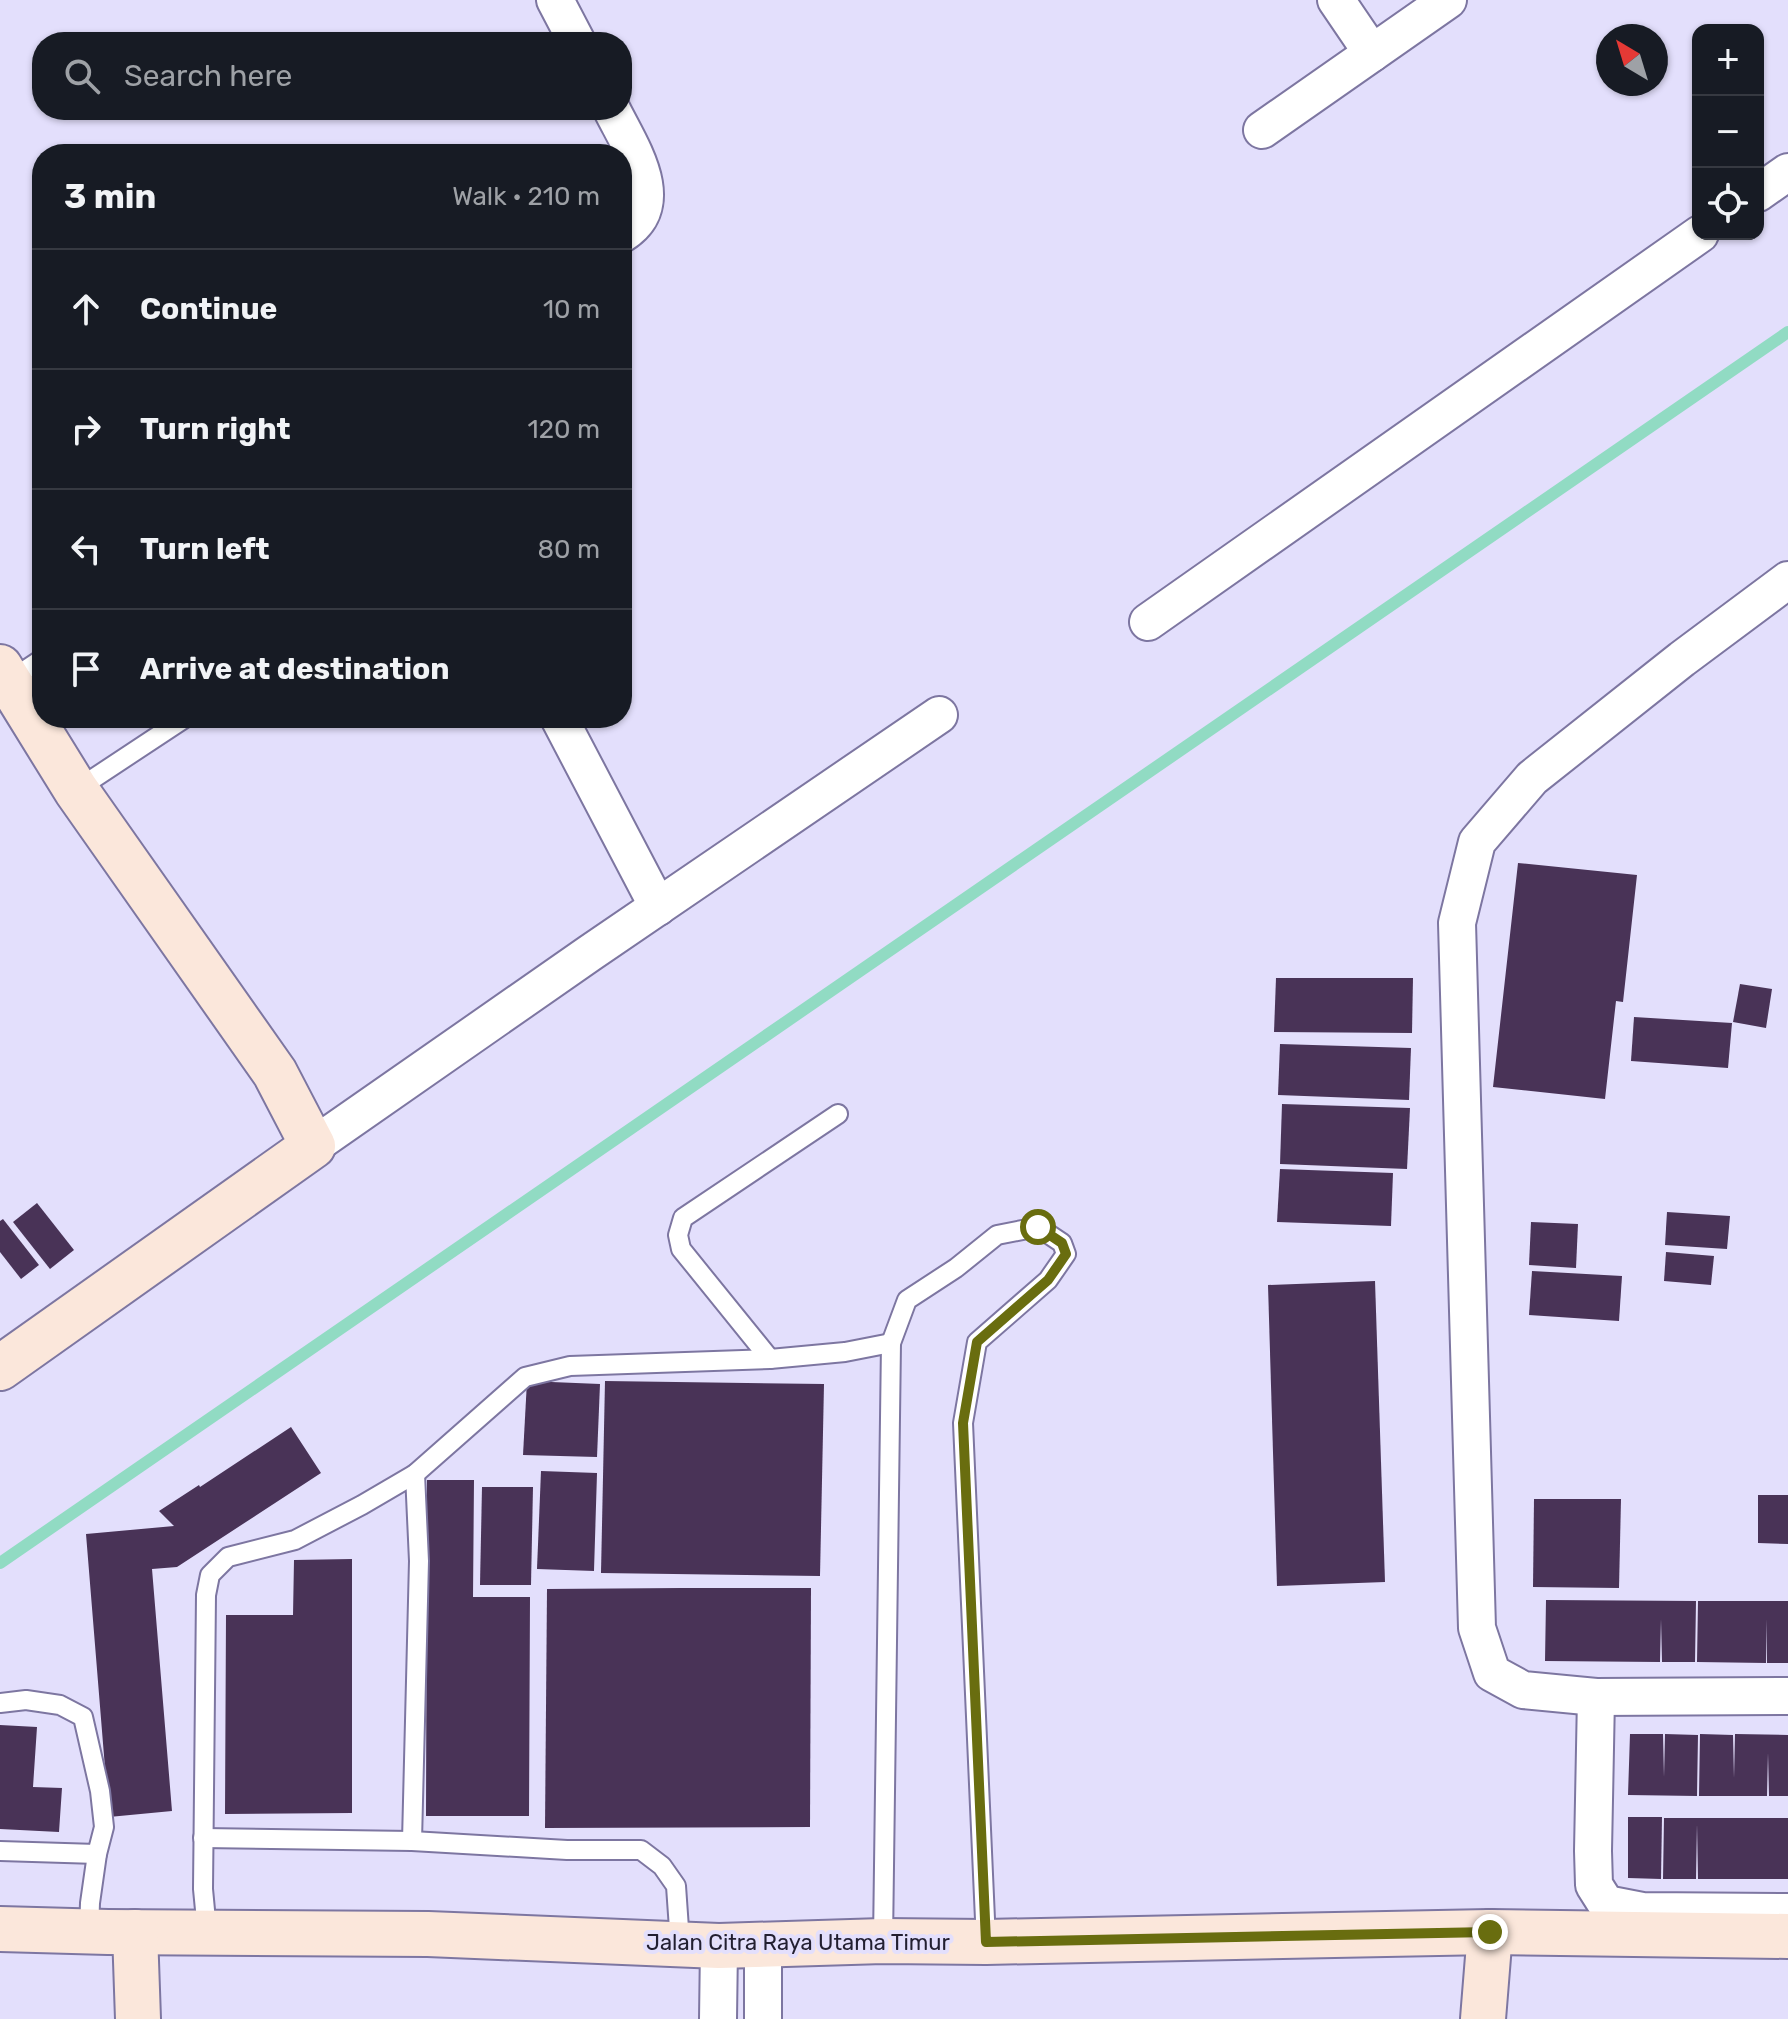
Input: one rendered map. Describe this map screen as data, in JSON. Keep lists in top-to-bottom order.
{
  "streets": {
    "main road": ["Jalan Citra Raya Utama Timur"]
  },
  "north": "top left",
  "page": {
    "map_buttons": ["+", "−"],
    "search": "Search here",
    "heading": ["3 min", "Walk · 210 m"],
    "list": [
      ["Continue", "10 m"],
      ["Turn right", "120 m"],
      ["Turn left", "80 m"],
      "Arrive at destination"
    ]
  }
}
